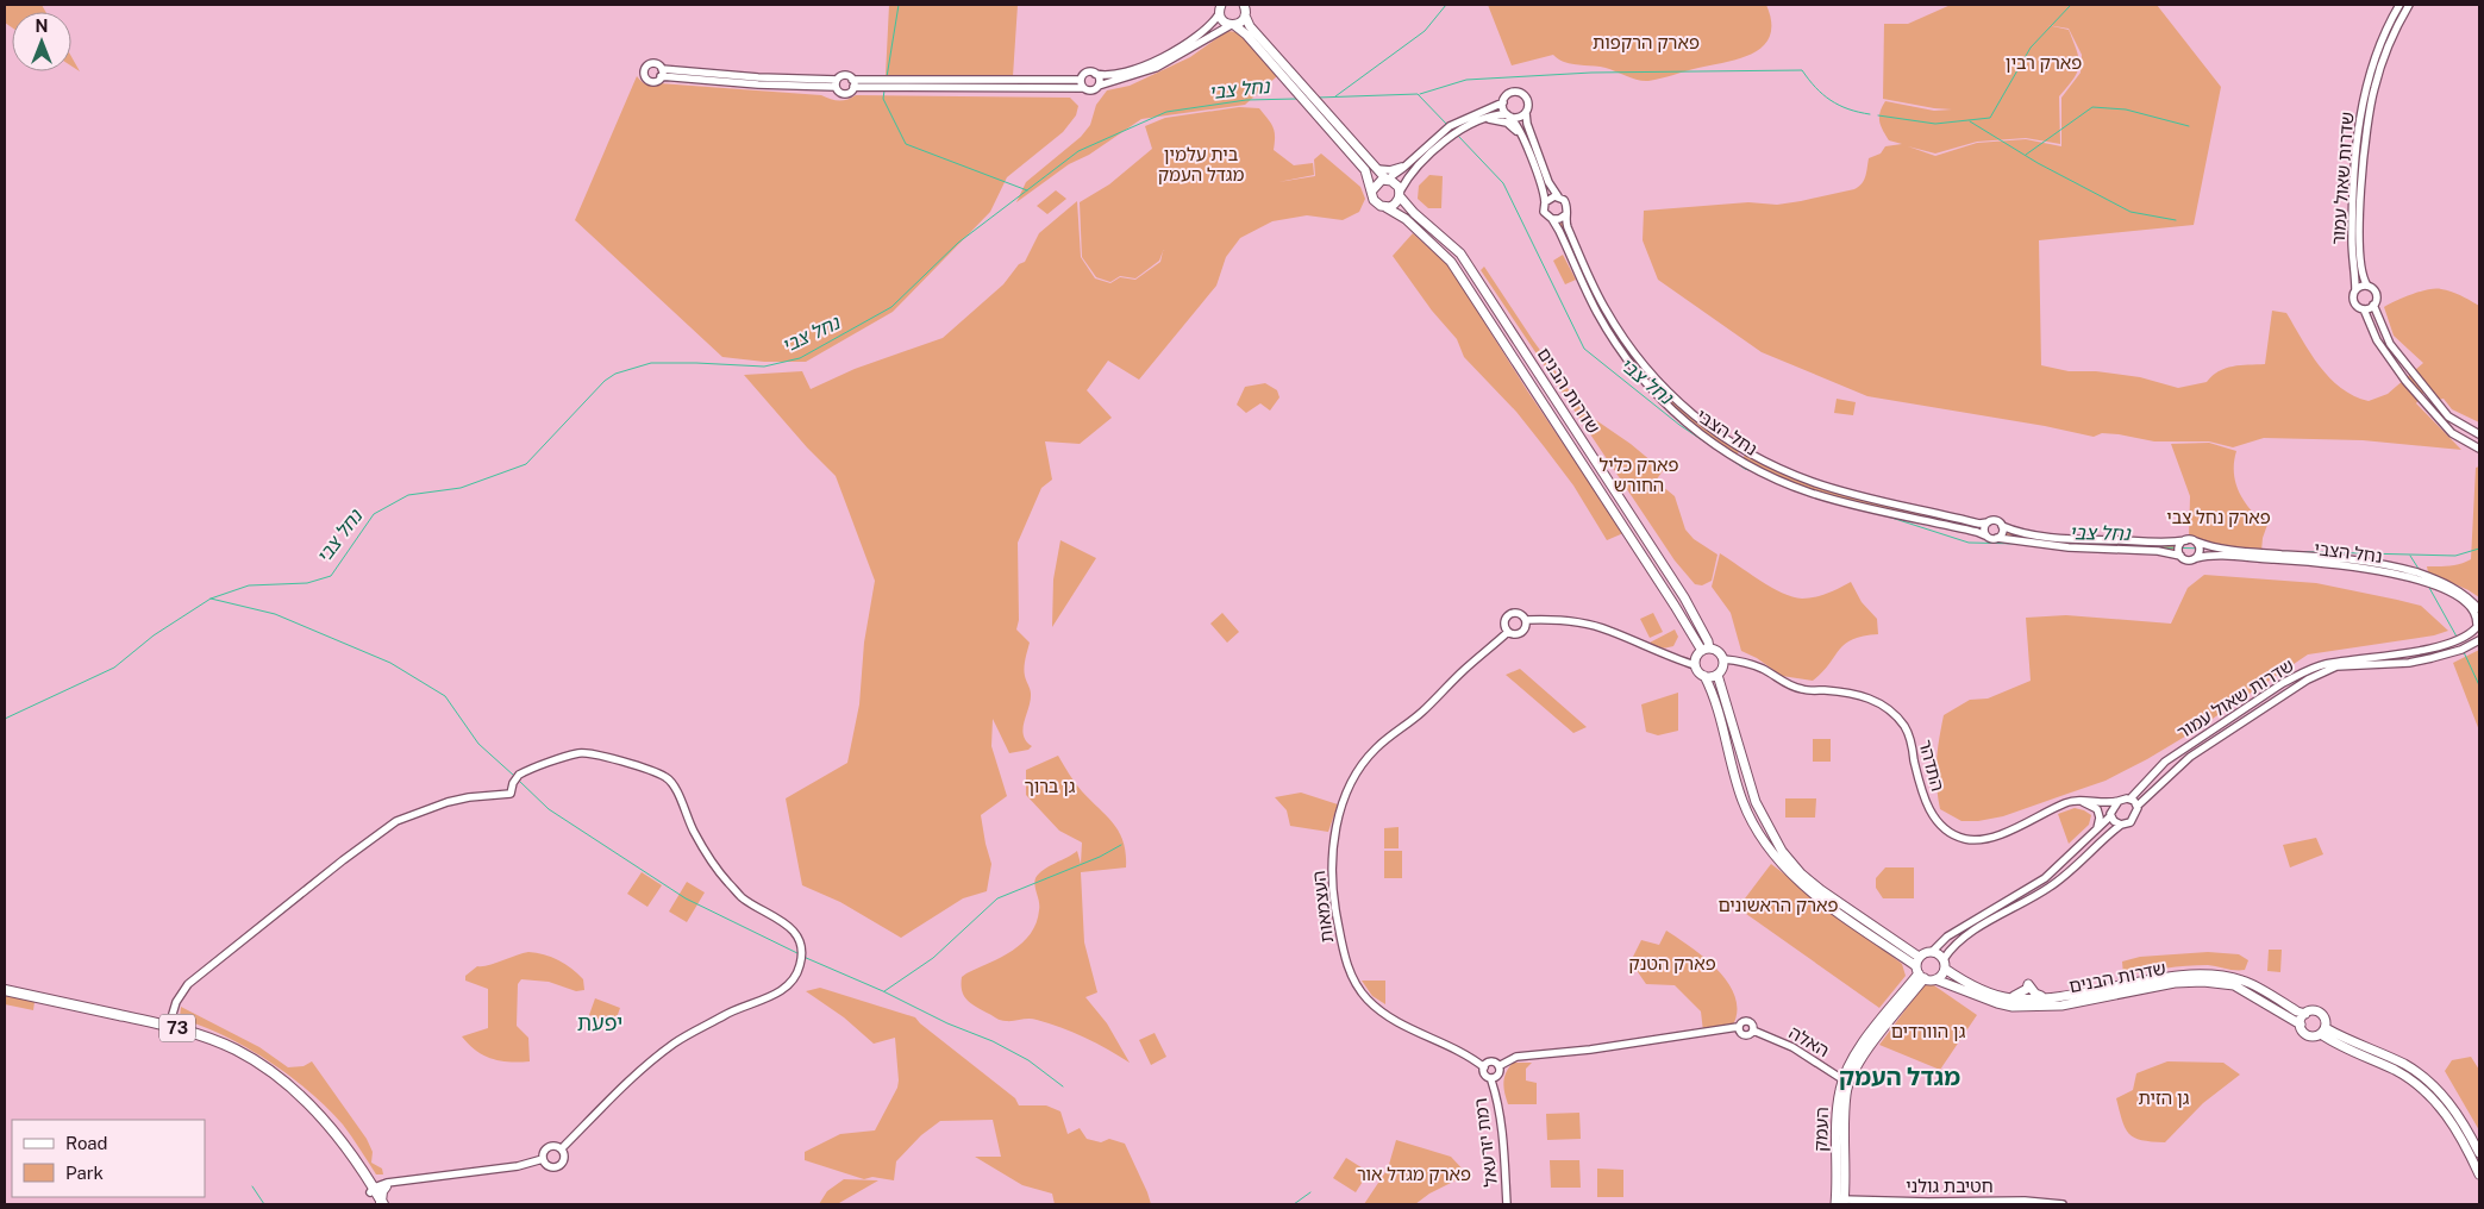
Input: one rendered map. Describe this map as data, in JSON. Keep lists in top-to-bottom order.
{
  "streets": {
    "highway": ["73"],
    "main road": ["שדרות הבנים", "העמק"],
    "street": [
      "שדרות שאול עמור",
      "נחל הצבי",
      "התדהר",
      "העצמאות",
      "האלה",
      "רמת יזרעאל",
      "חטיבת גולני"
    ]
  },
  "crossings": [
    ["שדרות שאול עמור", "נחל הצבי"],
    ["שדרות שאול עמור", "התדהר"],
    ["שדרות הבנים", "התדהר"],
    ["שדרות הבנים", "העמק"],
    ["העצמאות", "האלה"],
    ["העצמאות", "רמת יזרעאל"],
    ["האלה", "העמק"],
    ["האלה", "רמת יזרעאל"],
    ["העמק", "חטיבת גולני"]
  ],
  "districts": ["יפעת", "מגדל העמק"],
  "water": ["נחל צבי"],
  "parks": [
    "פארק הרקפות",
    "פארק רבין",
    "בית עלמין מגדל העמק",
    "פארק כליל החורש",
    "פארק נחל צבי",
    "גן ברוך",
    "פארק הראשונים",
    "פארק הטנק",
    "גן הוורדים",
    "גן הזית",
    "פארק מגדל אור"
  ],
  "legend": ["Road", "Park"],
  "north": "top"
}
